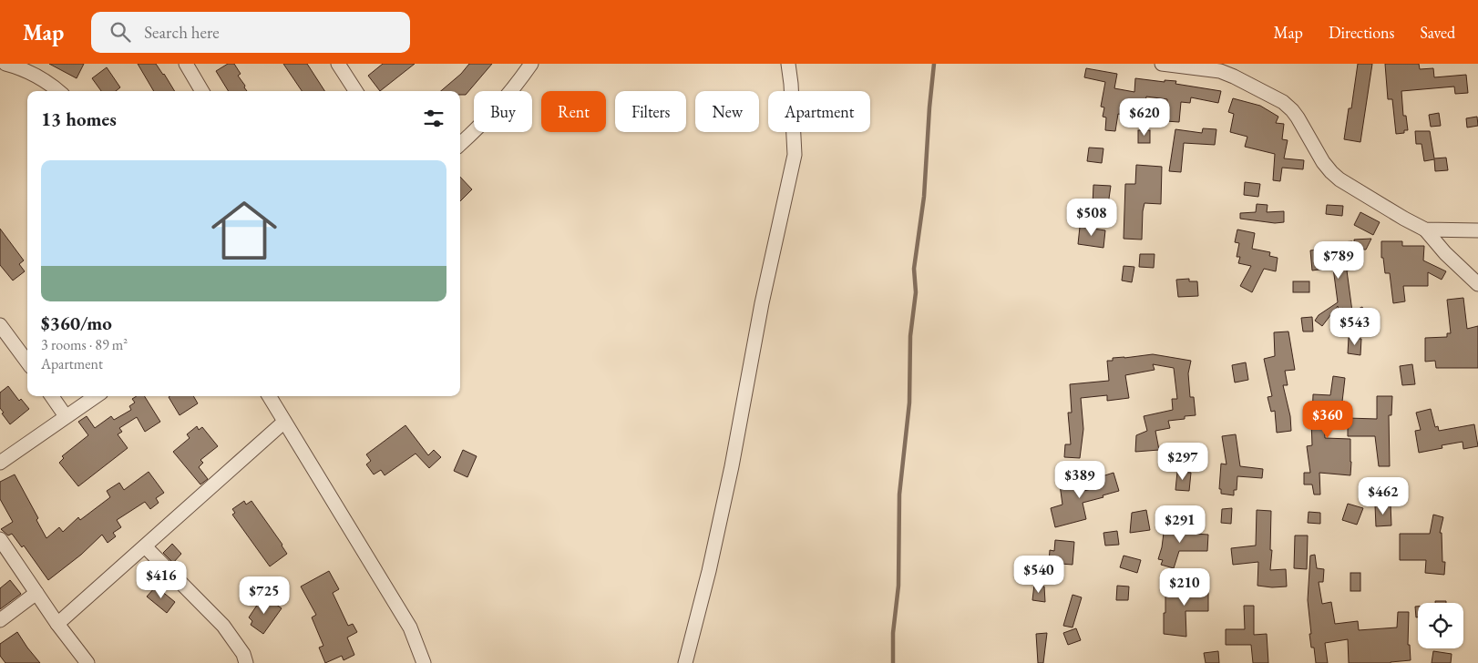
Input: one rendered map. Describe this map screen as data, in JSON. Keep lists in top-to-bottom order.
{
  "page": {
    "header": "Map",
    "search": "Search here",
    "nav": ["Map", "Directions", "Saved"],
    "chip": [
      "Buy",
      "Rent",
      "Filters",
      "New",
      "Apartment"
    ],
    "heading": "13 homes",
    "price": [
      "$620",
      "$508",
      "$789",
      "$543",
      "$360",
      "$297",
      "$389",
      "$462",
      "$291",
      "$540",
      "$416",
      "$210",
      "$725"
    ],
    "list": [
      {
        "name": "$360/mo",
        "note": "3 rooms · 89 m² · Apartment"
      }
    ]
  }
}
